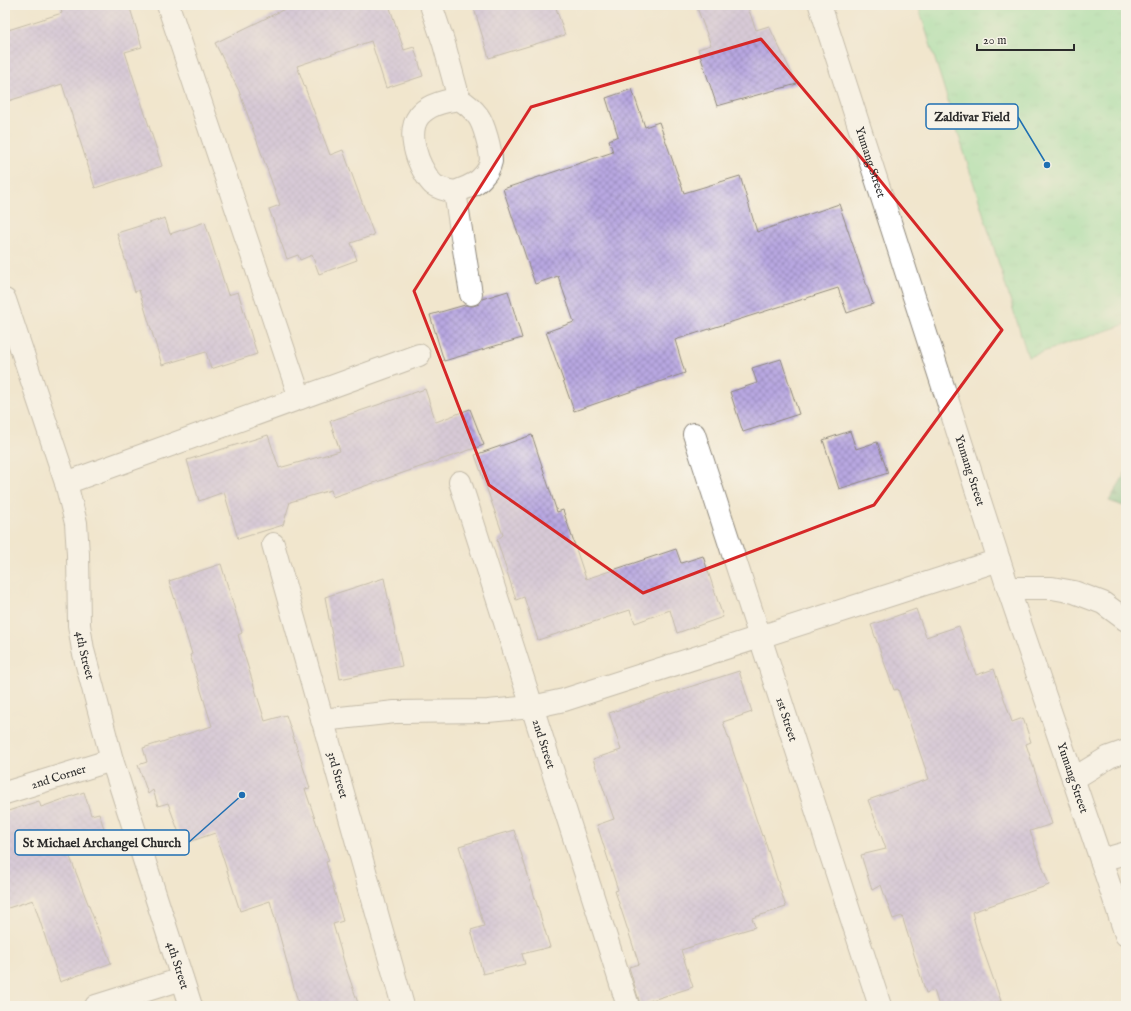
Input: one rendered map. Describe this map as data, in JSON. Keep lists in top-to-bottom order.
{
  "streets": {
    "street": [
      "Yumang Street",
      "4th Street",
      "1st Street",
      "2nd Street",
      "3rd Street",
      "2nd Corner"
    ]
  },
  "crossings": [
    ["4th Street", "2nd Corner"]
  ],
  "places": ["Zaldivar Field", "St Michael Archangel Church"],
  "scale_bar": "20 m"
}
